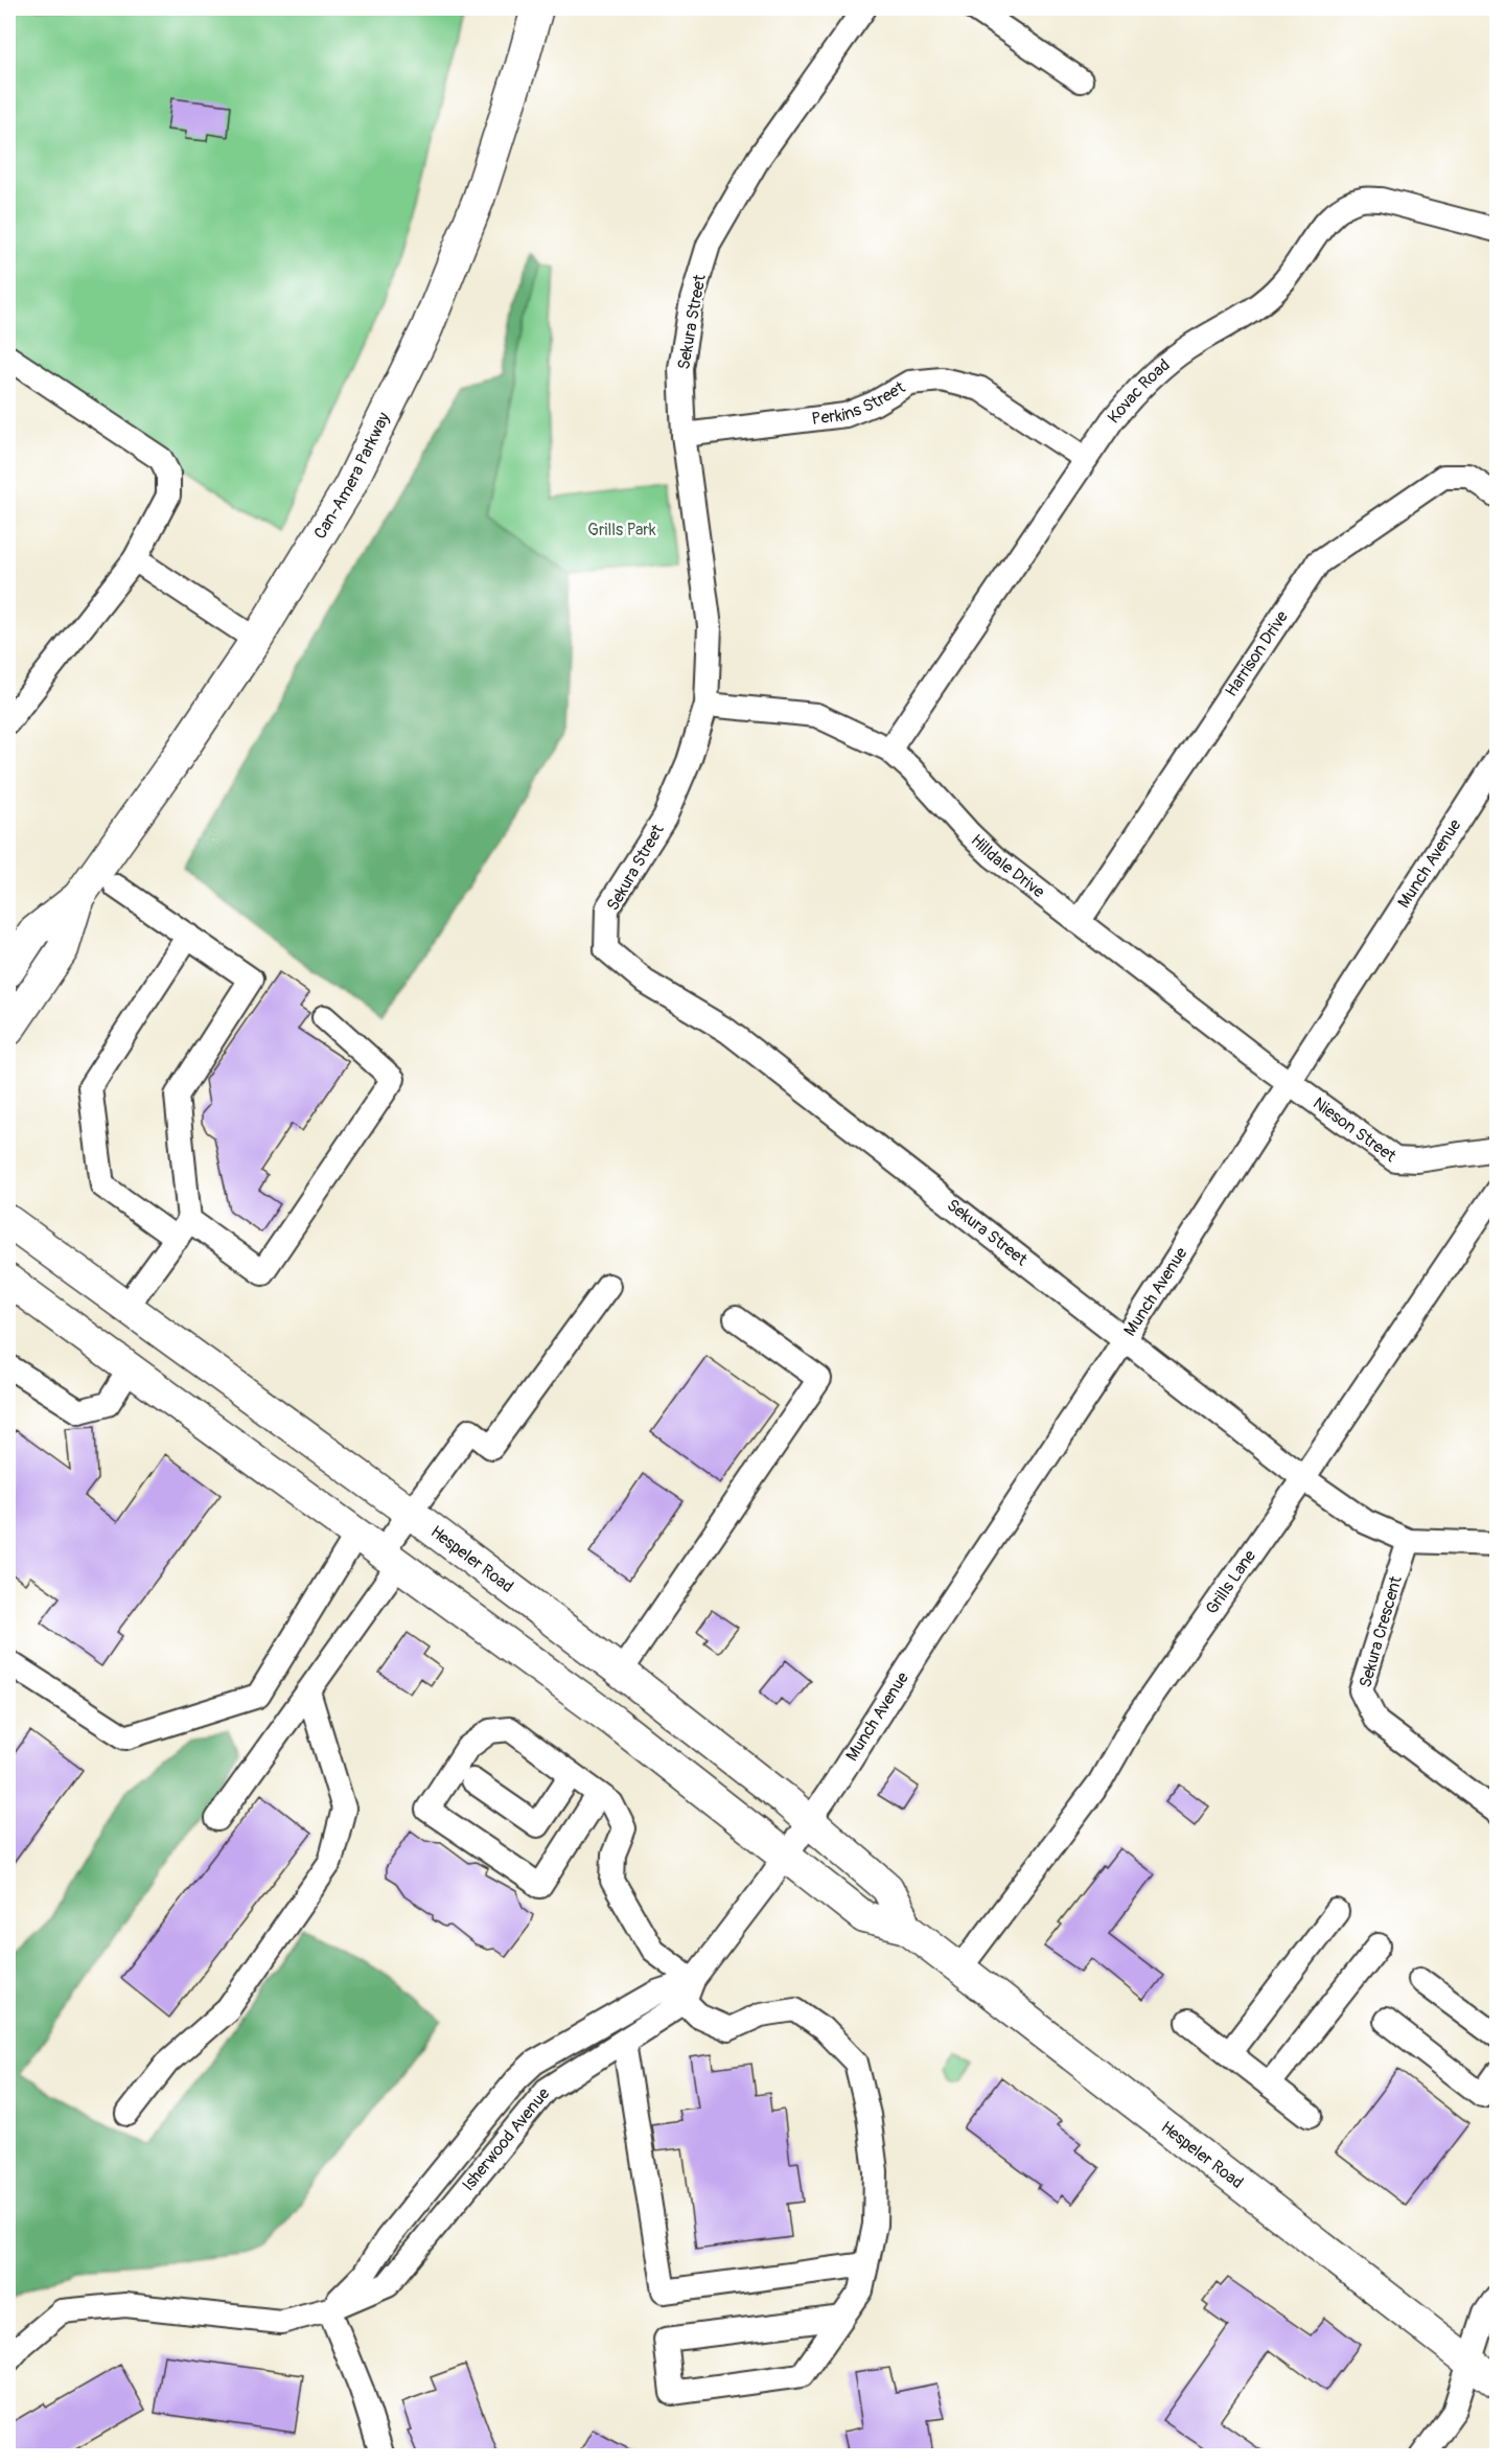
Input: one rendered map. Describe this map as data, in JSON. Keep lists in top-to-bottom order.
{
  "streets": {
    "main road": ["Can-Amera Parkway", "Hespeler Road"],
    "street": [
      "Sekura Street",
      "Kovac Road",
      "Perkins Street",
      "Harrison Drive",
      "Munch Avenue",
      "Hilldale Drive",
      "Nieson Street",
      "Grills Lane",
      "Sekura Crescent",
      "Isherwood Avenue"
    ]
  },
  "crossings": [
    ["Sekura Street", "Perkins Street"],
    ["Sekura Street", "Munch Avenue"],
    ["Sekura Street", "Hilldale Drive"],
    ["Sekura Street", "Grills Lane"],
    ["Kovac Road", "Perkins Street"],
    ["Kovac Road", "Hilldale Drive"],
    ["Harrison Drive", "Hilldale Drive"],
    ["Munch Avenue", "Hilldale Drive"],
    ["Munch Avenue", "Nieson Street"],
    ["Munch Avenue", "Hespeler Road"],
    ["Munch Avenue", "Isherwood Avenue"],
    ["Hilldale Drive", "Nieson Street"],
    ["Hespeler Road", "Grills Lane"],
    ["Hespeler Road", "Isherwood Avenue"]
  ],
  "parks": ["Grills Park"]
}
